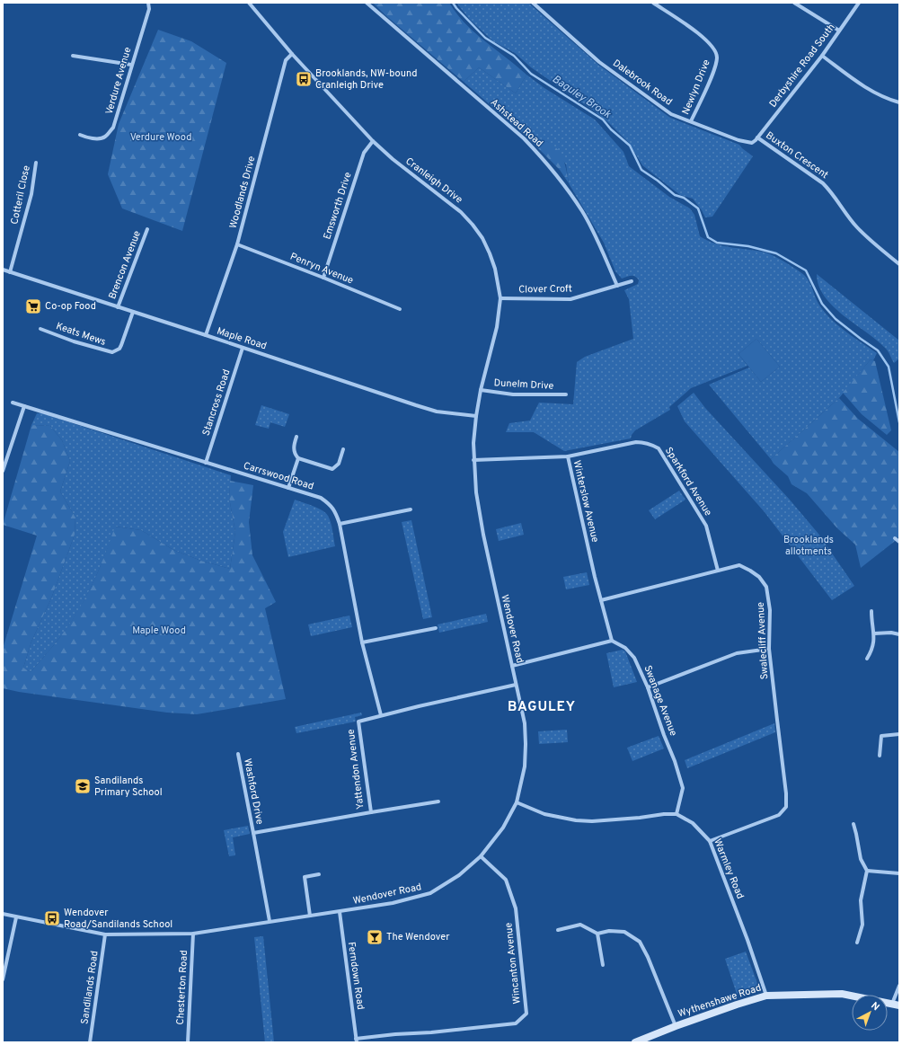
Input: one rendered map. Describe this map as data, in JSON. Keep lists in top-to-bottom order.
{
  "streets": {
    "main road": ["Wythenshawe Road"],
    "street": [
      "Derbyshire Road South",
      "Verdure Avenue",
      "Dalebrook Road",
      "Newlyn Drive",
      "Ashstead Road",
      "Buxton Crescent",
      "Cranleigh Drive",
      "Woodlands Drive",
      "Cotteril Close",
      "Emsworth Drive",
      "Brencon Avenue",
      "Penryn Avenue",
      "Clover Croft",
      "Keats Mews",
      "Maple Road",
      "Dunelm Drive",
      "Stancross Road",
      "Carrswood Road",
      "Sparkford Avenue",
      "Winterslow Avenue",
      "Wendover Road",
      "Swalecliff Avenue",
      "Swanage Avenue",
      "Yattendon Avenue",
      "Washford Drive",
      "Warmley Road",
      "Wincanton Avenue",
      "Ferndown Road",
      "Sandilands Road",
      "Chesterton Road"
    ]
  },
  "crossings": [
    ["Derbyshire Road South", "Dalebrook Road"],
    ["Derbyshire Road South", "Buxton Crescent"],
    ["Dalebrook Road", "Newlyn Drive"],
    ["Dalebrook Road", "Buxton Crescent"],
    ["Ashstead Road", "Clover Croft"],
    ["Cranleigh Drive", "Woodlands Drive"],
    ["Cranleigh Drive", "Emsworth Drive"],
    ["Cranleigh Drive", "Clover Croft"],
    ["Cranleigh Drive", "Maple Road"],
    ["Cranleigh Drive", "Dunelm Drive"],
    ["Cranleigh Drive", "Wendover Road"],
    ["Woodlands Drive", "Penryn Avenue"],
    ["Woodlands Drive", "Maple Road"],
    ["Cotteril Close", "Maple Road"],
    ["Emsworth Drive", "Penryn Avenue"],
    ["Brencon Avenue", "Maple Road"],
    ["Keats Mews", "Maple Road"],
    ["Maple Road", "Stancross Road"],
    ["Maple Road", "Wendover Road"],
    ["Stancross Road", "Carrswood Road"],
    ["Carrswood Road", "Yattendon Avenue"],
    ["Sparkford Avenue", "Winterslow Avenue"],
    ["Sparkford Avenue", "Swalecliff Avenue"],
    ["Winterslow Avenue", "Wendover Road"],
    ["Winterslow Avenue", "Swalecliff Avenue"],
    ["Winterslow Avenue", "Swanage Avenue"],
    ["Wendover Road", "Yattendon Avenue"],
    ["Wendover Road", "Wincanton Avenue"],
    ["Wendover Road", "Ferndown Road"],
    ["Wendover Road", "Sandilands Road"],
    ["Wendover Road", "Chesterton Road"],
    ["Swalecliff Avenue", "Warmley Road"],
    ["Swanage Avenue", "Warmley Road"],
    ["Yattendon Avenue", "Washford Drive"],
    ["Warmley Road", "Wythenshawe Road"],
    ["Wincanton Avenue", "Ferndown Road"]
  ],
  "districts": ["BAGULEY"],
  "water": ["Baguley Brook"],
  "parks": ["Verdure Wood", "Brooklands allotments", "Maple Wood"],
  "places": {
    "bus stop": ["Brooklands, NW-bound Cranleigh Drive", "Wendover Road/Sandilands School"],
    "supermarket": ["Co-op Food"],
    "school or university": ["Sandilands Primary School"],
    "bar": ["The Wendover"]
  },
  "north": "top right"
}
